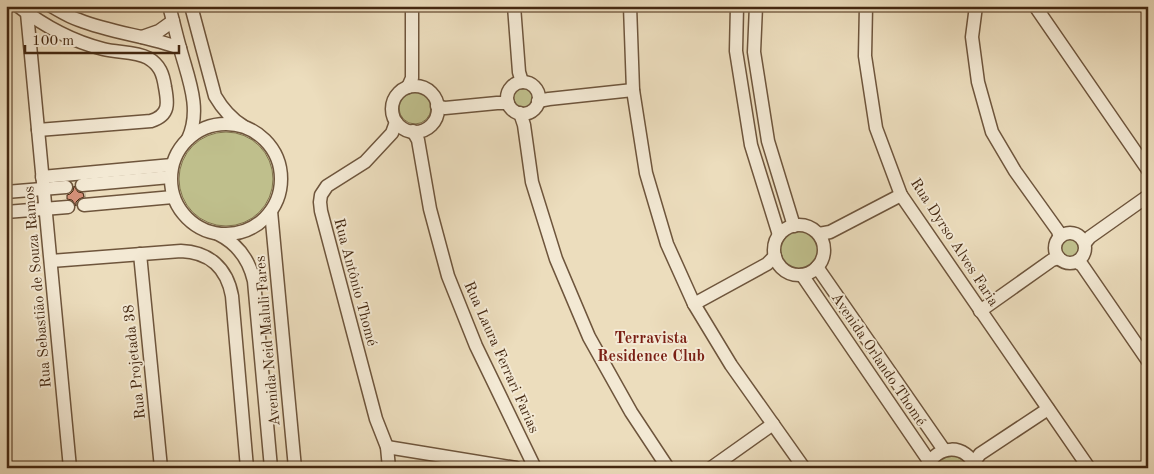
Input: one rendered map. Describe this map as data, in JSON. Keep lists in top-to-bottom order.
{
  "streets": {
    "street": [
      "Rua Dyrso Alves Faria",
      "Rua Antônio Thomé",
      "Rua Sebastião de Souza Ramos",
      "Avenida Neid Maluli Fares",
      "Rua Laura Ferrari Farias",
      "Avenida Orlando Thomé",
      "Rua Projetada 38"
    ]
  },
  "crossings": [
    ["Rua Antônio Thomé", "Rua Laura Ferrari Farias"]
  ],
  "districts": ["Terravista Residence Club"],
  "scale_bar": "100 m"
}
